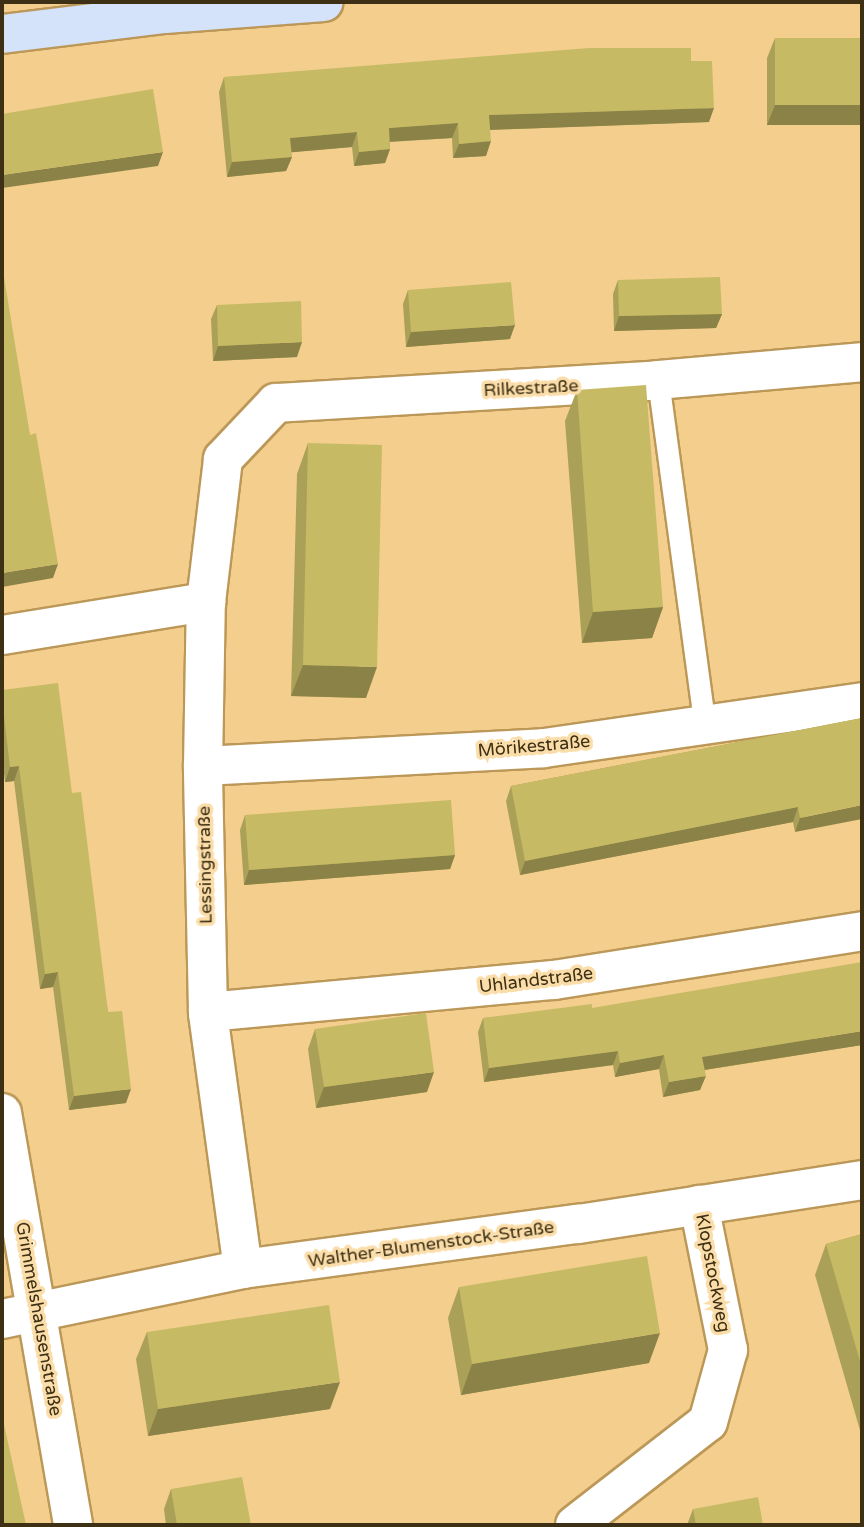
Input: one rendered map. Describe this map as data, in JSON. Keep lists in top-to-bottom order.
{
  "streets": {
    "street": [
      "Rilkestraße",
      "Mörikestraße",
      "Lessingstraße",
      "Uhlandstraße",
      "Walther-Blumenstock-Straße",
      "Klopstockweg",
      "Grimmelshausenstraße"
    ]
  },
  "crossings": [
    ["Rilkestraße", "Lessingstraße"],
    ["Mörikestraße", "Lessingstraße"],
    ["Lessingstraße", "Uhlandstraße"],
    ["Lessingstraße", "Walther-Blumenstock-Straße"],
    ["Walther-Blumenstock-Straße", "Klopstockweg"],
    ["Walther-Blumenstock-Straße", "Grimmelshausenstraße"]
  ]
}
